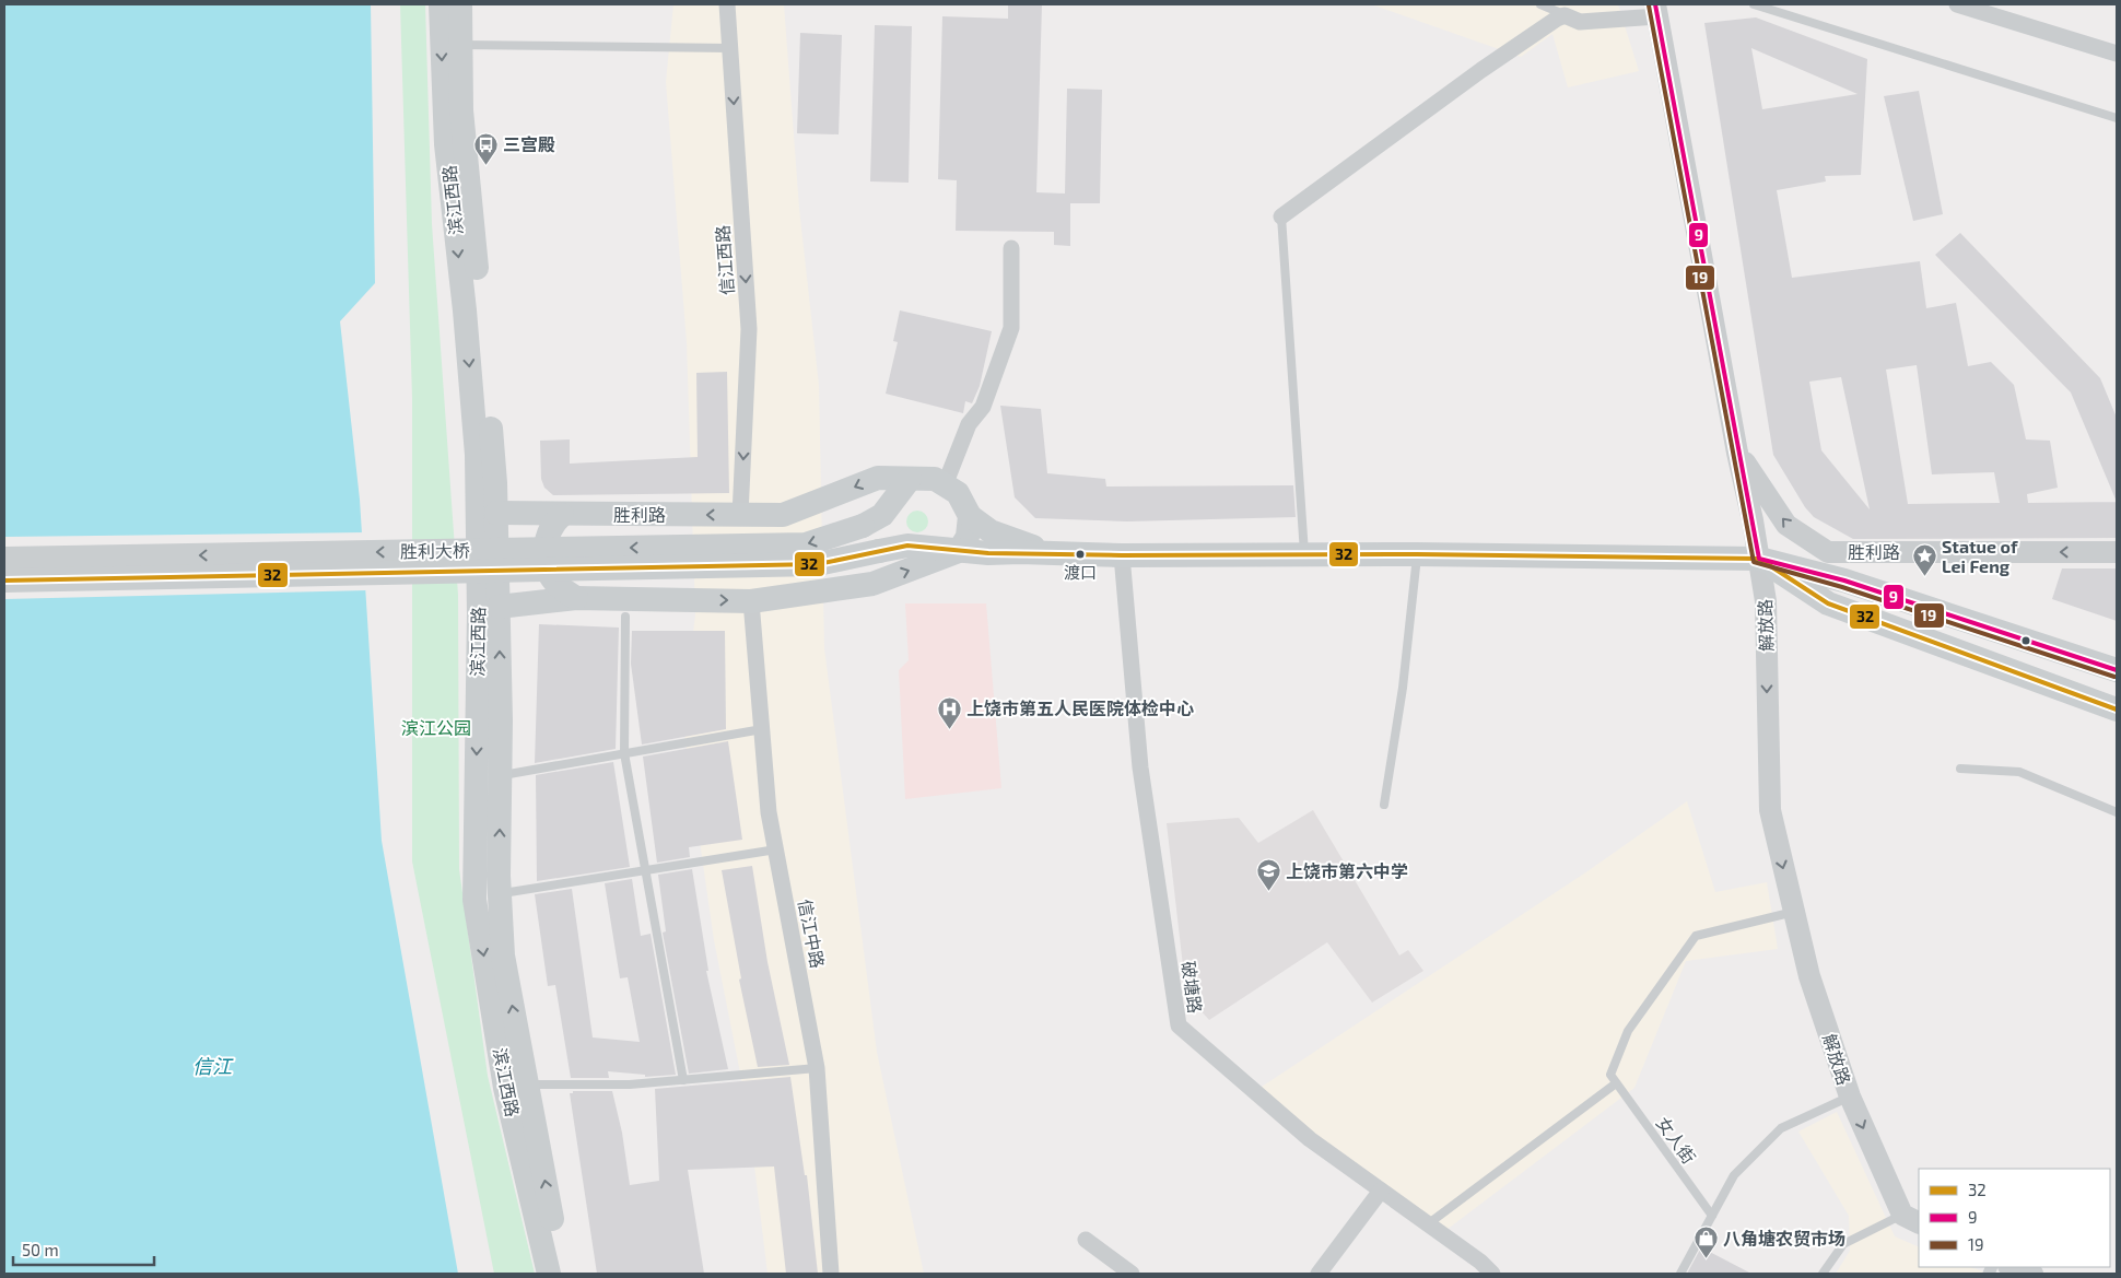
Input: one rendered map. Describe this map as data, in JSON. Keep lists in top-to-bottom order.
{
  "streets": {
    "main road": ["滨江西路", "胜利路", "胜利大桥"],
    "street": [
      "信江西路",
      "解放路",
      "信江中路",
      "破塘路"
    ],
    "lane": ["女人街"]
  },
  "crossings": [
    ["滨江西路", "胜利路"],
    ["信江西路", "胜利路"],
    ["胜利路", "胜利大桥"],
    ["胜利路", "解放路"]
  ],
  "one_way": ["信江西路", "胜利路", "解放路"],
  "water": ["信江"],
  "parks": ["滨江公园"],
  "places": {
    "bus stop": ["三宫殿"],
    "other": ["渡口"],
    "place": ["Statue of Lei Feng"],
    "hospital": ["上饶市第五人民医院体检中心"],
    "school or university": ["上饶市第六中学"],
    "shop": ["八角塘农贸市场"]
  },
  "lines": ["transit line 9", "transit line 19", "transit line 32"],
  "legend": ["32", "9", "19"],
  "scale_bar": "50 m"
}
